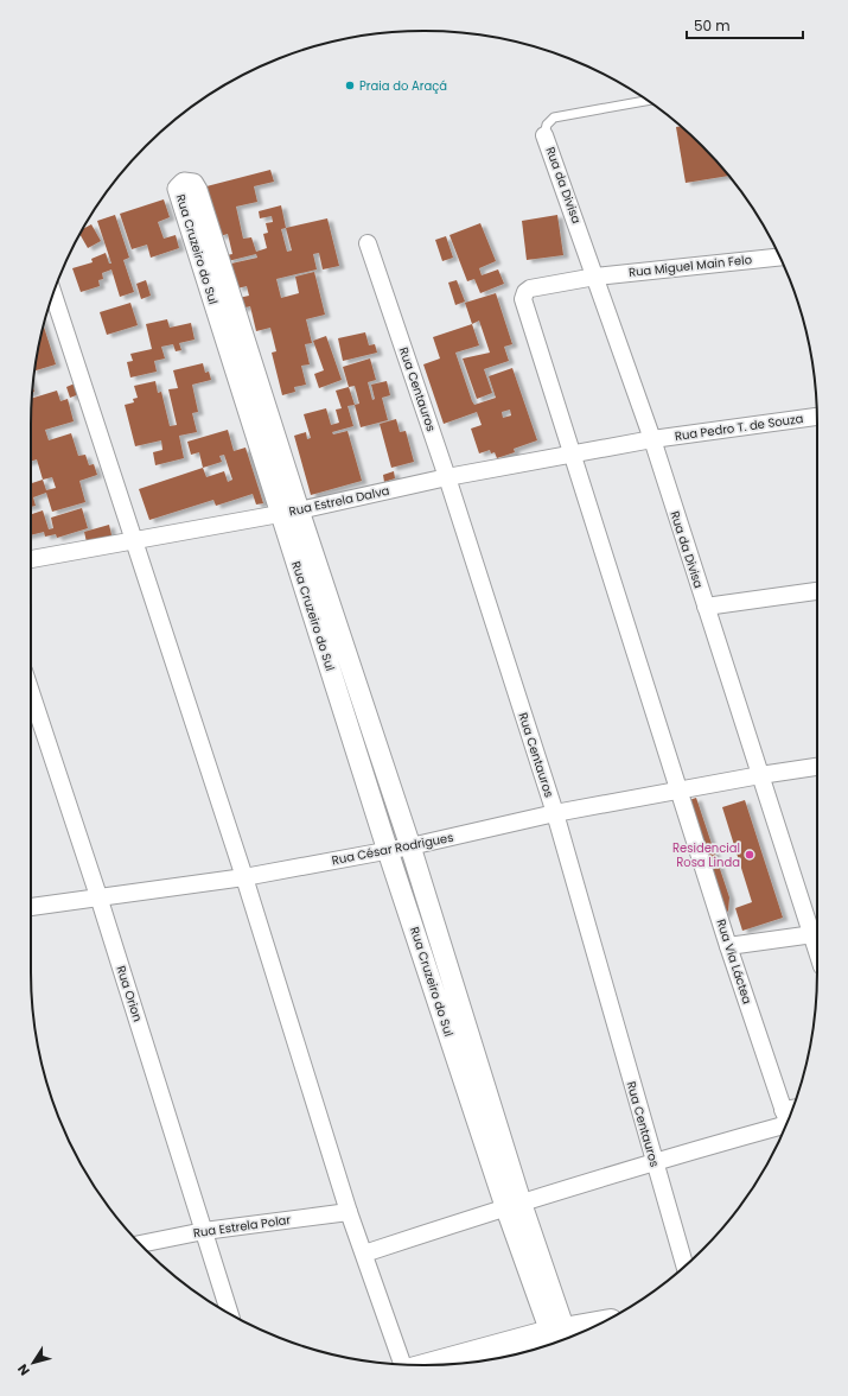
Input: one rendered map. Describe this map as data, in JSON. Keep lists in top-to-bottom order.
{
  "streets": {
    "street": [
      "Rua da Divisa",
      "Rua Cruzeiro do Sul",
      "Rua Miguel Main Felo",
      "Rua Centauros",
      "Rua Pedro T. de Souza",
      "Rua Estrela Dalva",
      "Rua César Rodrigues",
      "Rua Via Láctea",
      "Rua Orion",
      "Rua Estrela Polar"
    ]
  },
  "crossings": [
    ["Rua da Divisa", "Rua Miguel Main Felo"],
    ["Rua da Divisa", "Rua Pedro T. de Souza"],
    ["Rua da Divisa", "Rua Estrela Dalva"],
    ["Rua da Divisa", "Rua César Rodrigues"],
    ["Rua Cruzeiro do Sul", "Rua Estrela Dalva"],
    ["Rua Cruzeiro do Sul", "Rua César Rodrigues"],
    ["Rua Miguel Main Felo", "Rua Estrela Dalva"],
    ["Rua Miguel Main Felo", "Rua Via Láctea"],
    ["Rua Centauros", "Rua Estrela Dalva"],
    ["Rua Centauros", "Rua César Rodrigues"],
    ["Rua Pedro T. de Souza", "Rua Estrela Dalva"],
    ["Rua Estrela Dalva", "Rua Via Láctea"],
    ["Rua César Rodrigues", "Rua Via Láctea"],
    ["Rua César Rodrigues", "Rua Orion"],
    ["Rua Orion", "Rua Estrela Polar"]
  ],
  "places": ["Praia do Araçá", "Residencial Rosa Linda"],
  "scale_bar": "50 m",
  "north": "bottom left"
}
